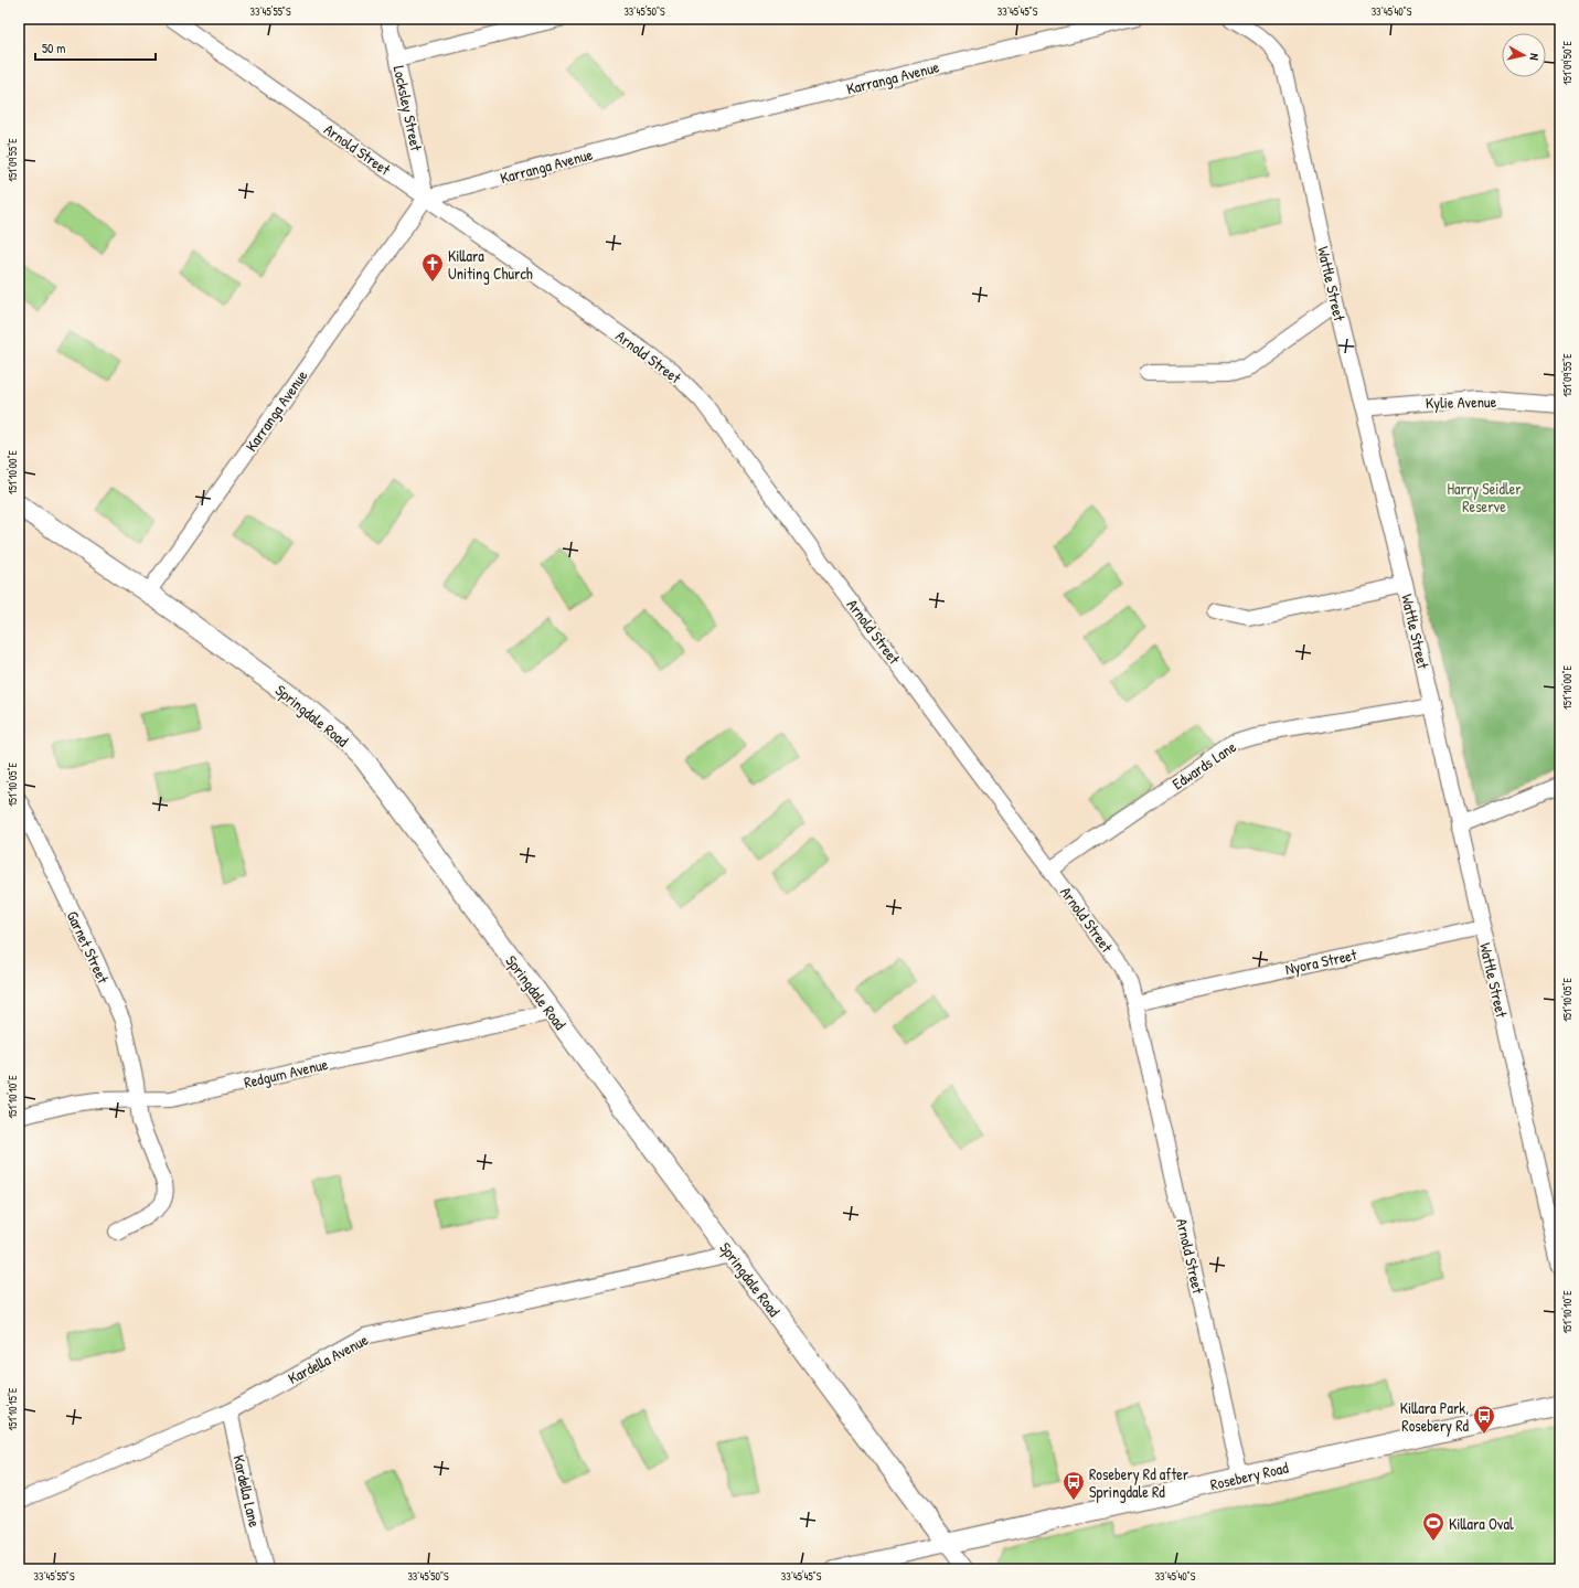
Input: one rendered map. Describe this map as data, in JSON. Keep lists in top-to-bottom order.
{
  "streets": {
    "main road": ["Springdale Road", "Rosebery Road"],
    "street": [
      "Karranga Avenue",
      "Locksley Street",
      "Arnold Street",
      "Wattle Street",
      "Kylie Avenue",
      "Edwards Lane",
      "Garnet Street",
      "Nyora Street",
      "Redgum Avenue",
      "Kardella Avenue",
      "Kardella Lane"
    ]
  },
  "crossings": [
    ["Karranga Avenue", "Locksley Street"],
    ["Karranga Avenue", "Arnold Street"],
    ["Karranga Avenue", "Springdale Road"],
    ["Locksley Street", "Arnold Street"],
    ["Arnold Street", "Edwards Lane"],
    ["Arnold Street", "Nyora Street"],
    ["Arnold Street", "Rosebery Road"],
    ["Wattle Street", "Kylie Avenue"],
    ["Wattle Street", "Edwards Lane"],
    ["Wattle Street", "Nyora Street"],
    ["Springdale Road", "Redgum Avenue"],
    ["Springdale Road", "Kardella Avenue"],
    ["Springdale Road", "Rosebery Road"],
    ["Garnet Street", "Redgum Avenue"],
    ["Kardella Avenue", "Kardella Lane"]
  ],
  "parks": ["Harry Seidler Reserve"],
  "places": {
    "church": ["Killara Uniting Church"],
    "bus stop": ["Killara Park, Rosebery Rd", "Rosebery Rd after Springdale Rd"],
    "sports": ["Killara Oval"]
  },
  "scale_bar": "50 m",
  "north": "right",
  "coordinates": [
    "33°45'55\"S",
    "33°45'50\"S",
    "33°45'45\"S",
    "33°45'40\"S",
    "151°09'50\"E",
    "151°09'55\"E",
    "151°10'00\"E",
    "151°10'05\"E",
    "151°10'10\"E",
    "151°10'15\"E"
  ]
}
